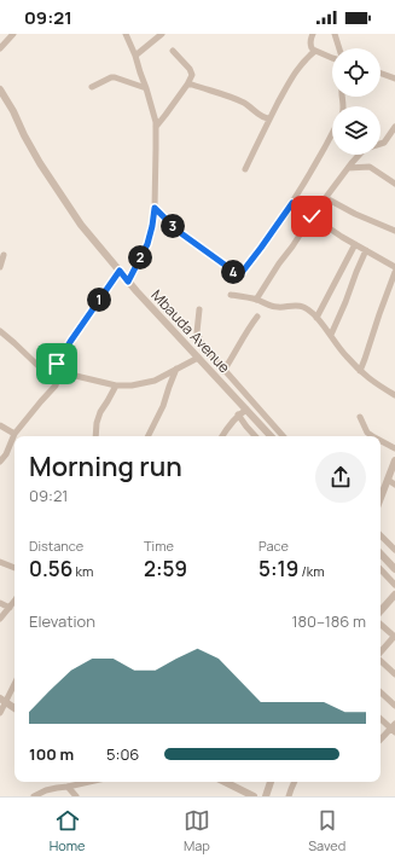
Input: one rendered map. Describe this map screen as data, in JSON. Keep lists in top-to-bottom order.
{
  "streets": {
    "street": ["Mbauda Avenue"]
  },
  "page": {
    "status": "09:21",
    "pins": [
      "3",
      "2",
      "4",
      "1"
    ],
    "heading": ["Morning run", "09:21"],
    "stats": [
      ["Distance", "0.56 km"],
      ["Time", "2:59"],
      ["Pace", "5:19 /km"]
    ],
    "chart": ["Elevation", "180–186 m"],
    "list": [
      {
        "name": "100 m",
        "note": "5:06"
      }
    ],
    "tabs": ["Home", "Map", "Saved"]
  }
}
